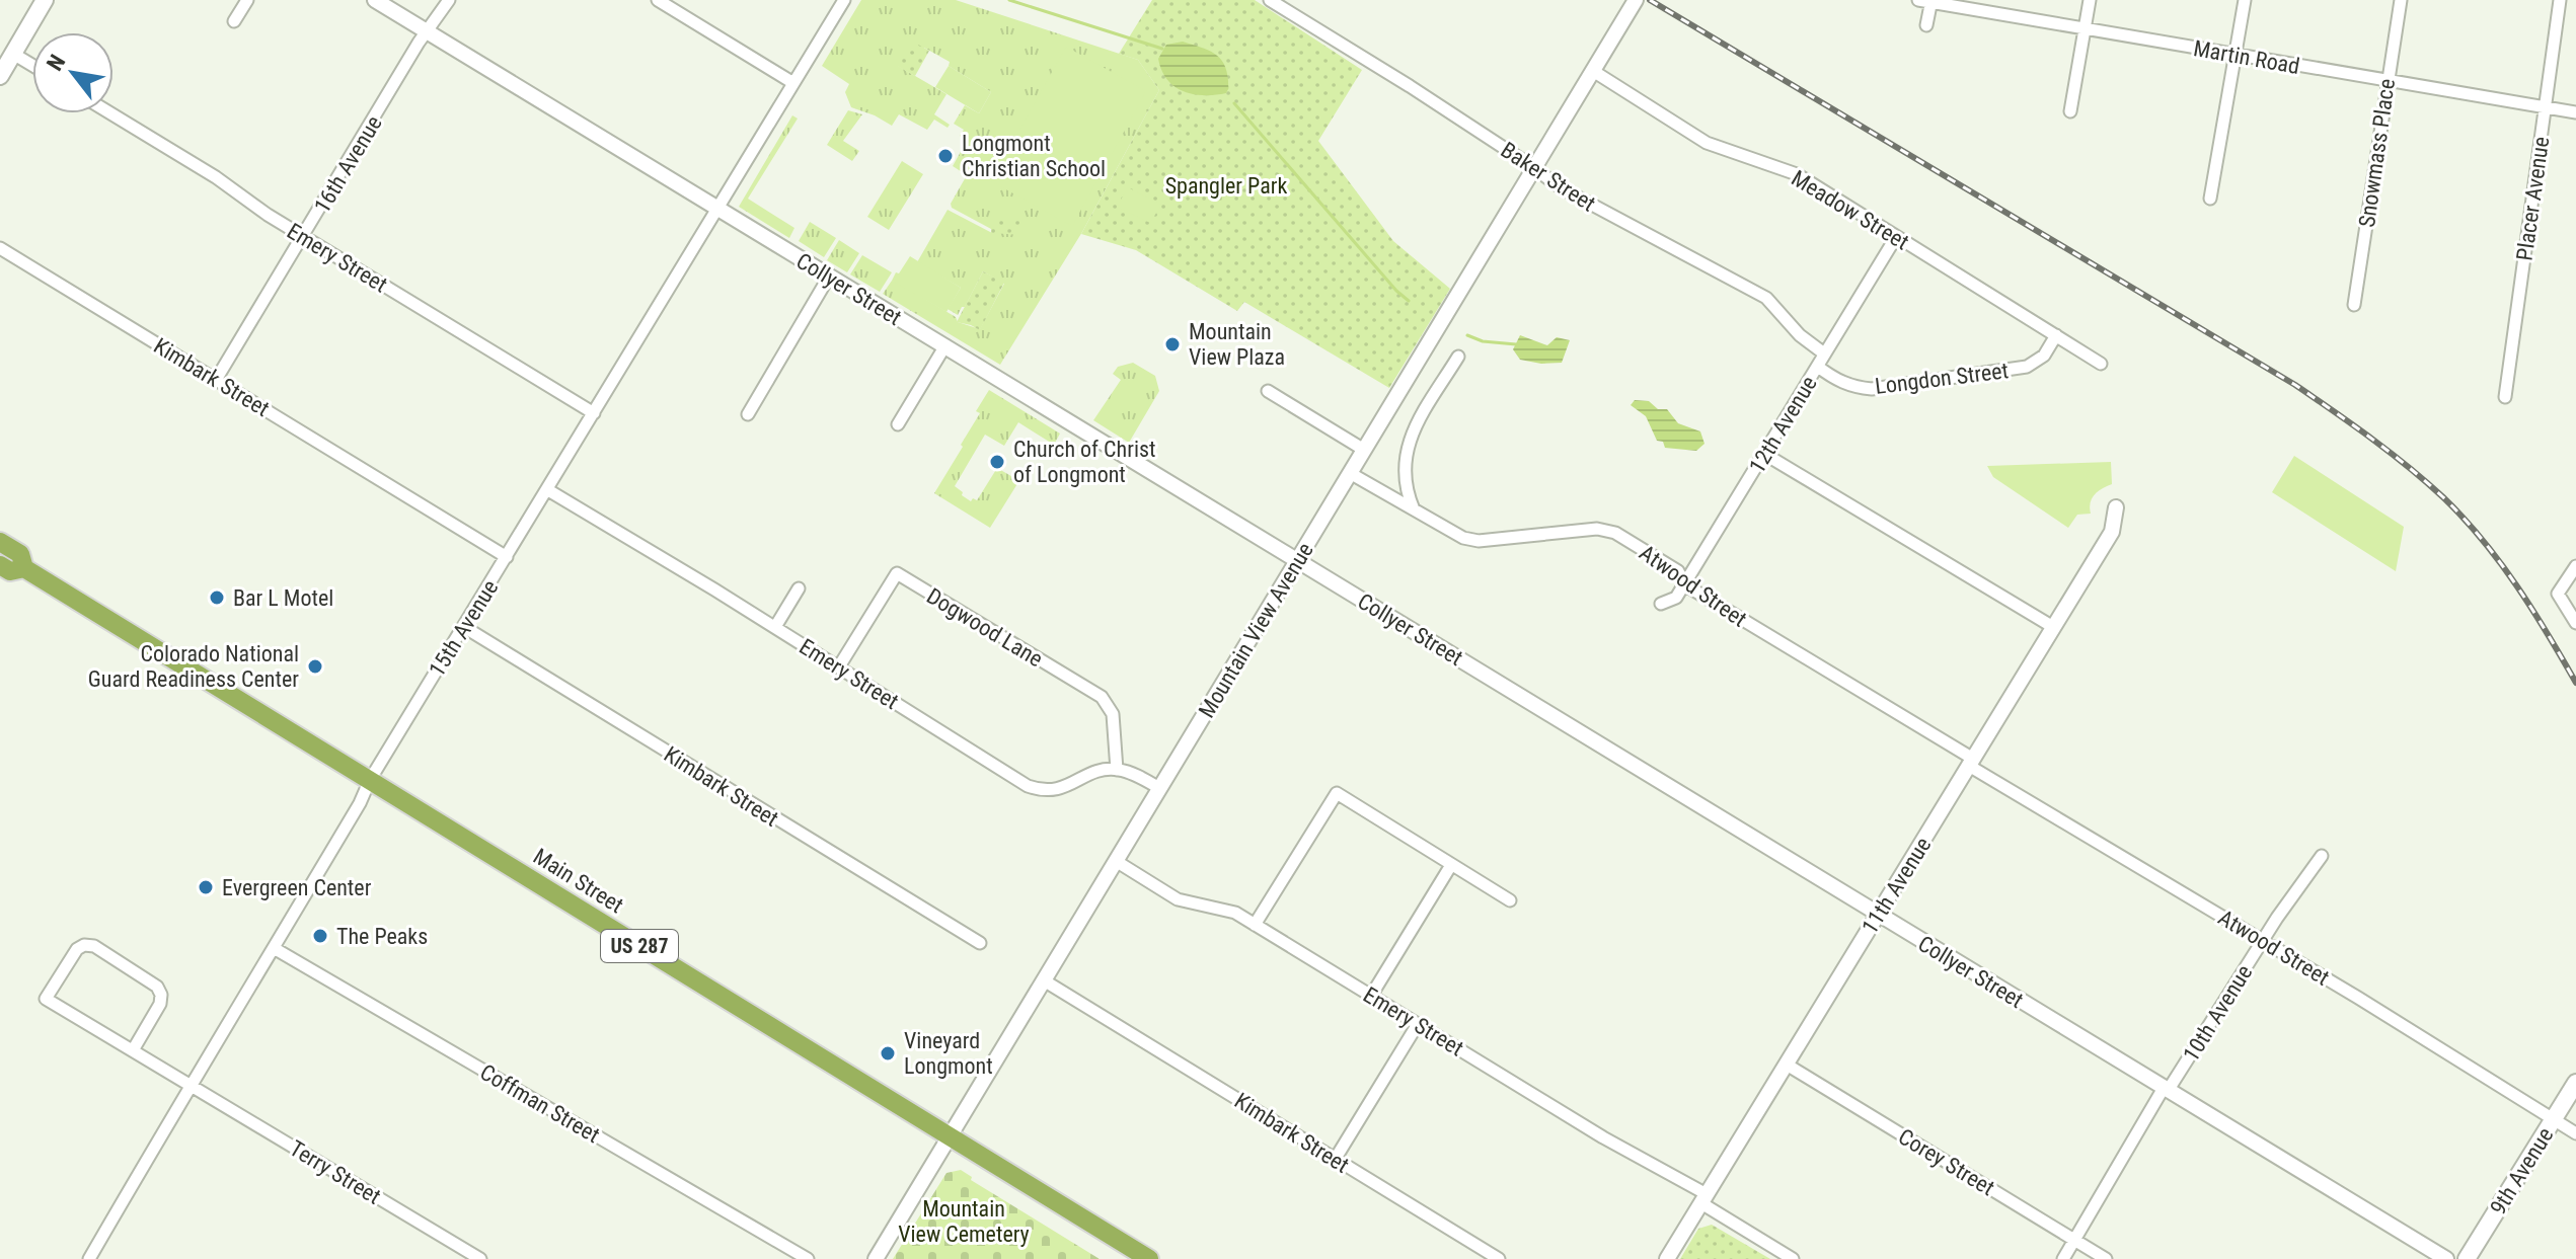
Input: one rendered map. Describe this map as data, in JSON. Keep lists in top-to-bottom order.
{
  "streets": {
    "highway": ["Main Street", "US 287"],
    "main road": ["9th Avenue"],
    "street": [
      "Martin Road",
      "Snowmass Place",
      "16th Avenue",
      "Baker Street",
      "Placer Avenue",
      "Meadow Street",
      "Emery Street",
      "Collyer Street",
      "Kimbark Street",
      "Longdon Street",
      "12th Avenue",
      "Atwood Street",
      "Dogwood Lane",
      "15th Avenue",
      "Mountain View Avenue",
      "11th Avenue",
      "10th Avenue",
      "Coffman Street",
      "Corey Street",
      "Terry Street"
    ]
  },
  "crossings": [
    ["Martin Road", "Snowmass Place"],
    ["Martin Road", "Placer Avenue"],
    ["16th Avenue", "Emery Street"],
    ["16th Avenue", "Collyer Street"],
    ["16th Avenue", "Kimbark Street"],
    ["Baker Street", "12th Avenue"],
    ["Baker Street", "Mountain View Avenue"],
    ["Meadow Street", "Longdon Street"],
    ["Meadow Street", "12th Avenue"],
    ["Meadow Street", "Mountain View Avenue"],
    ["Emery Street", "Dogwood Lane"],
    ["Emery Street", "15th Avenue"],
    ["Emery Street", "Mountain View Avenue"],
    ["Emery Street", "11th Avenue"],
    ["Collyer Street", "15th Avenue"],
    ["Collyer Street", "Mountain View Avenue"],
    ["Collyer Street", "11th Avenue"],
    ["Collyer Street", "10th Avenue"],
    ["Kimbark Street", "15th Avenue"],
    ["Kimbark Street", "Mountain View Avenue"],
    ["Longdon Street", "12th Avenue"],
    ["12th Avenue", "Atwood Street"],
    ["Atwood Street", "Mountain View Avenue"],
    ["Atwood Street", "11th Avenue"],
    ["Atwood Street", "10th Avenue"],
    ["Atwood Street", "9th Avenue"],
    ["15th Avenue", "Main Street"],
    ["15th Avenue", "Coffman Street"],
    ["15th Avenue", "Terry Street"],
    ["Mountain View Avenue", "Main Street"],
    ["11th Avenue", "Corey Street"],
    ["10th Avenue", "Corey Street"]
  ],
  "parks": ["Spangler Park", "Mountain View Cemetery"],
  "places": [
    "Longmont Christian School",
    "Mountain View Plaza",
    "Church of Christ of Longmont",
    "Bar L Motel",
    "Colorado National Guard Readiness Center",
    "Evergreen Center",
    "The Peaks",
    "Vineyard Longmont"
  ],
  "north": "top left"
}
